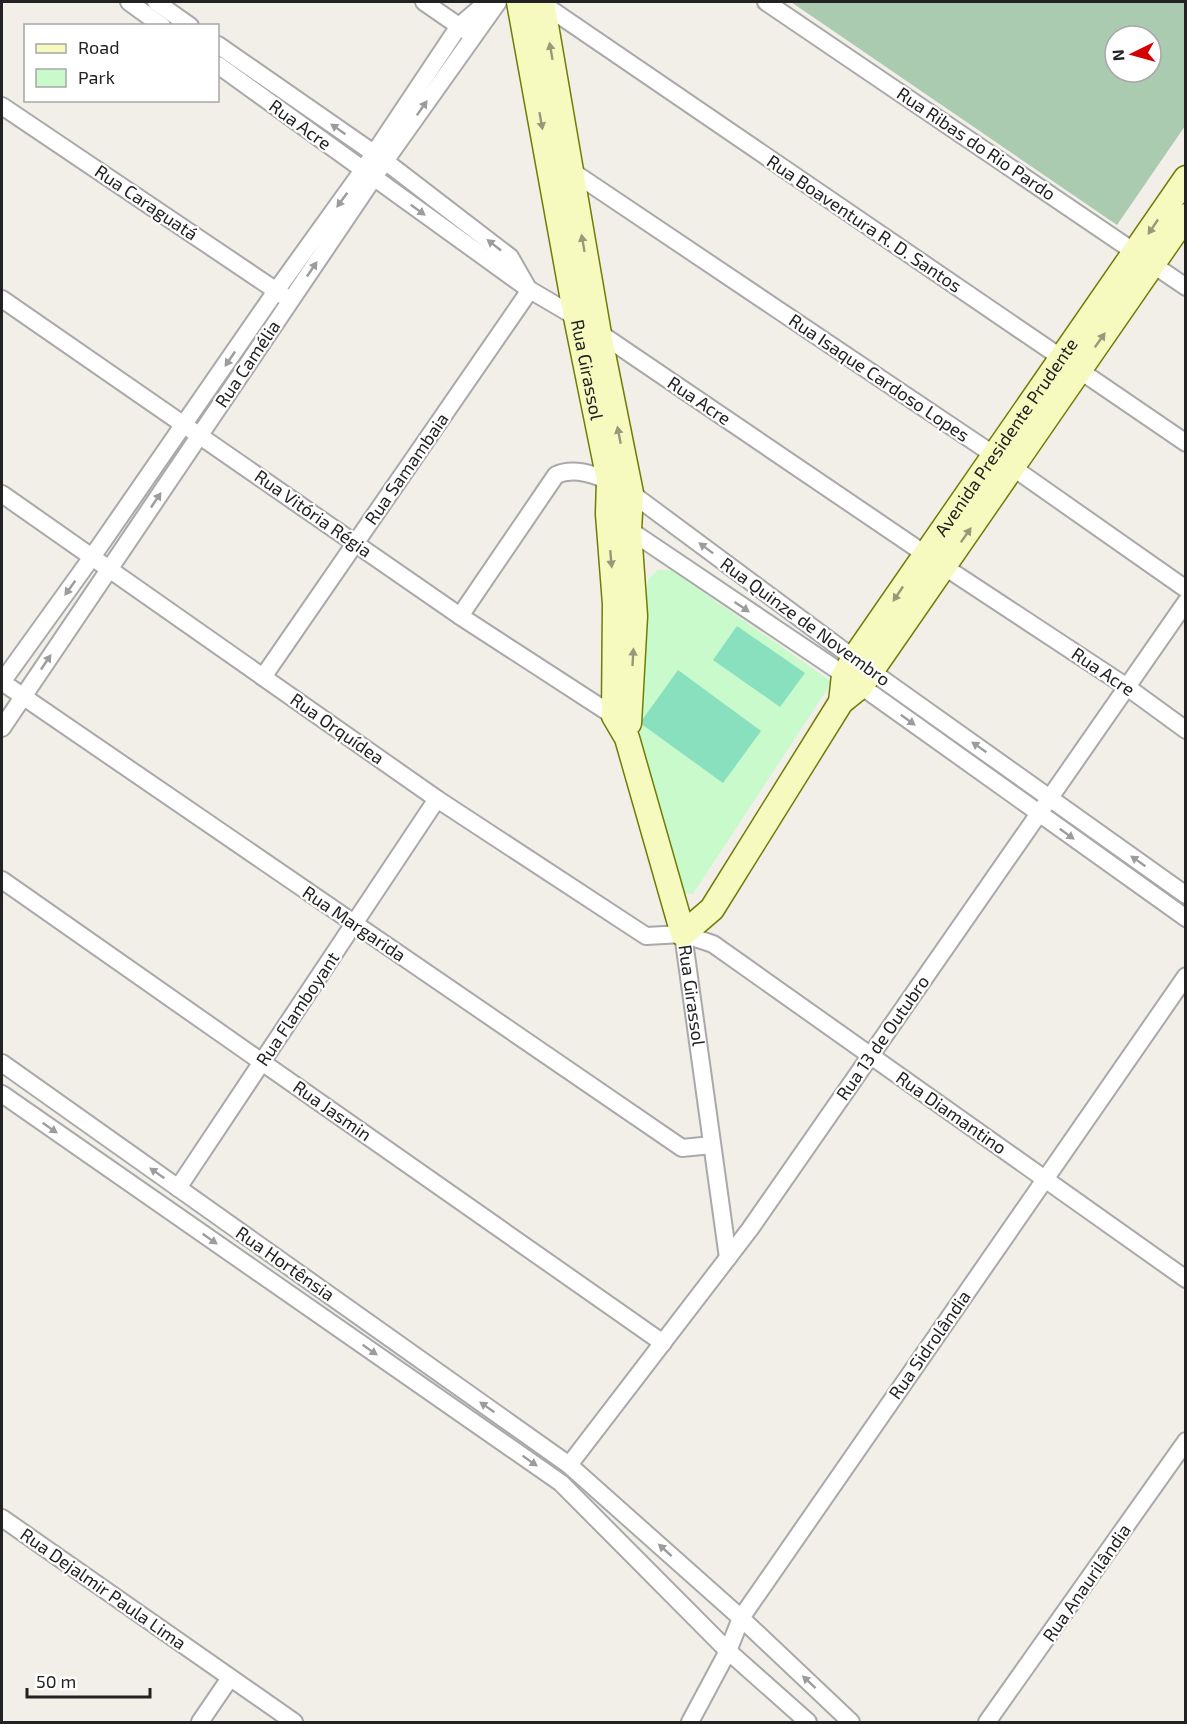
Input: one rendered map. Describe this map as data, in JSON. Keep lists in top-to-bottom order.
{
  "streets": {
    "street": [
      "Rua Acre",
      "Rua Ribas do Rio Pardo",
      "Rua Caraguatá",
      "Rua Boaventura R. D. Santos",
      "Rua Camélia",
      "Rua Girassol",
      "Rua Isaque Cardoso Lopes",
      "Avenida Presidente Prudente",
      "Rua Samambaia",
      "Rua Vitória Régia",
      "Rua Quinze de Novembro",
      "Rua Orquídea",
      "Rua Margarida",
      "Rua Flamboyant",
      "Rua 13 de Outubro",
      "Rua Jasmin",
      "Rua Diamantino",
      "Rua Hortênsia",
      "Rua Sidrolândia",
      "Rua Anaurilândia",
      "Rua Dejalmir Paula Lima"
    ]
  },
  "crossings": [
    ["Rua Acre", "Rua Camélia"],
    ["Rua Acre", "Rua Girassol"],
    ["Rua Acre", "Avenida Presidente Prudente"],
    ["Rua Acre", "Rua Samambaia"],
    ["Rua Acre", "Rua 13 de Outubro"],
    ["Rua Ribas do Rio Pardo", "Avenida Presidente Prudente"],
    ["Rua Caraguatá", "Rua Camélia"],
    ["Rua Boaventura R. D. Santos", "Rua Girassol"],
    ["Rua Boaventura R. D. Santos", "Avenida Presidente Prudente"],
    ["Rua Camélia", "Rua Vitória Régia"],
    ["Rua Camélia", "Rua Orquídea"],
    ["Rua Camélia", "Rua Margarida"],
    ["Rua Girassol", "Rua Isaque Cardoso Lopes"],
    ["Rua Girassol", "Avenida Presidente Prudente"],
    ["Rua Girassol", "Rua Vitória Régia"],
    ["Rua Girassol", "Rua Quinze de Novembro"],
    ["Rua Girassol", "Rua Orquídea"],
    ["Rua Girassol", "Rua Margarida"],
    ["Rua Girassol", "Rua 13 de Outubro"],
    ["Rua Girassol", "Rua Diamantino"],
    ["Rua Isaque Cardoso Lopes", "Avenida Presidente Prudente"],
    ["Avenida Presidente Prudente", "Rua Quinze de Novembro"],
    ["Avenida Presidente Prudente", "Rua Orquídea"],
    ["Avenida Presidente Prudente", "Rua Diamantino"],
    ["Rua Samambaia", "Rua Vitória Régia"],
    ["Rua Samambaia", "Rua Orquídea"],
    ["Rua Vitória Régia", "Rua Quinze de Novembro"],
    ["Rua Quinze de Novembro", "Rua 13 de Outubro"],
    ["Rua Orquídea", "Rua Flamboyant"],
    ["Rua Orquídea", "Rua Diamantino"],
    ["Rua Margarida", "Rua Flamboyant"],
    ["Rua Flamboyant", "Rua Jasmin"],
    ["Rua Flamboyant", "Rua Hortênsia"],
    ["Rua 13 de Outubro", "Rua Jasmin"],
    ["Rua 13 de Outubro", "Rua Diamantino"],
    ["Rua 13 de Outubro", "Rua Hortênsia"],
    ["Rua Diamantino", "Rua Sidrolândia"],
    ["Rua Hortênsia", "Rua Sidrolândia"]
  ],
  "legend": ["Road", "Park"],
  "scale_bar": "50 m",
  "north": "left"
}
